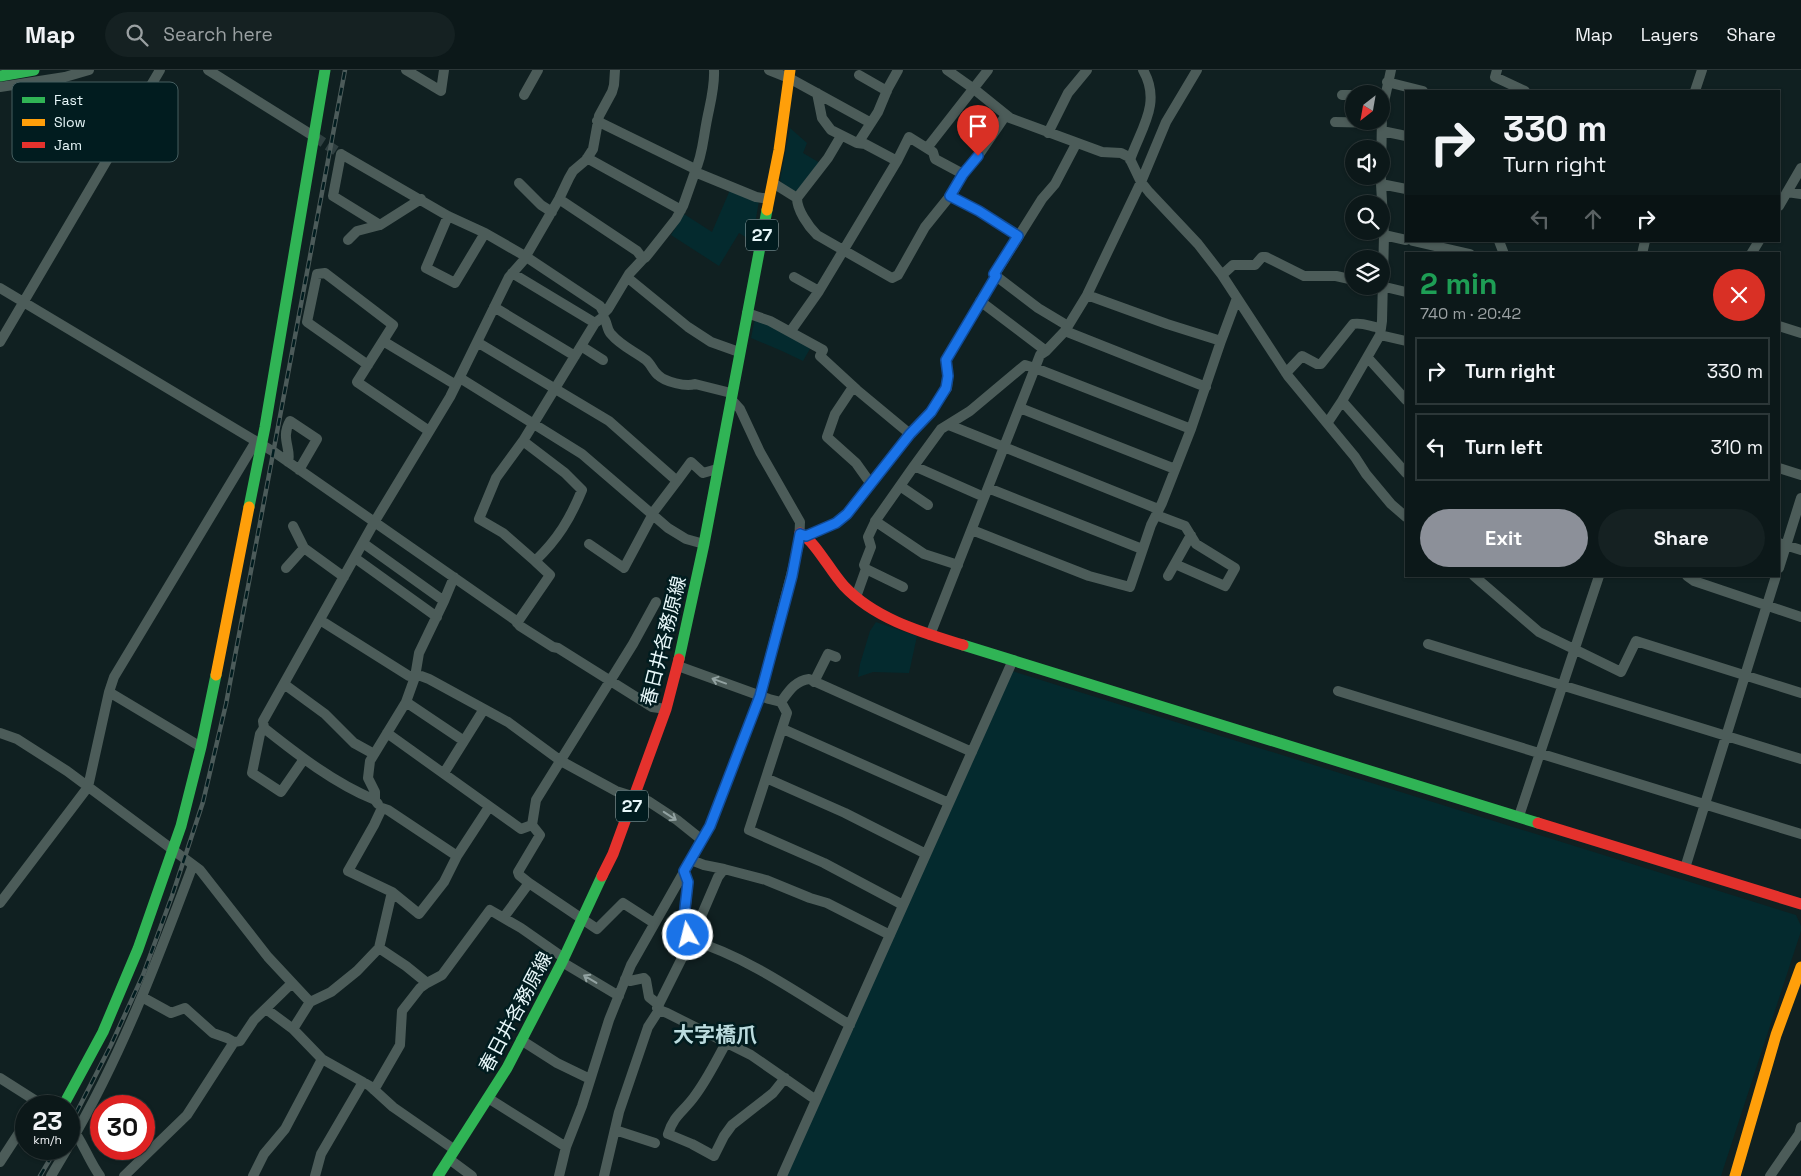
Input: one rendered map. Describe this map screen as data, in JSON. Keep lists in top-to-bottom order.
{
  "streets": {
    "main road": ["27", "春日井各務原線"]
  },
  "districts": ["大字橋爪"],
  "legend": ["Fast", "Slow", "Jam"],
  "north": "bottom left",
  "page": {
    "header": "Map",
    "search": "Search here",
    "nav": ["Map", "Layers", "Share"],
    "turn": ["330 m", "Turn right"],
    "heading": ["2 min", "740 m · 20:42"],
    "list": [
      {
        "name": "Turn right",
        "value": "330 m"
      },
      {
        "name": "Turn left",
        "value": "310 m"
      }
    ],
    "buttons": ["Exit", "Share"],
    "speed": "23 km/h",
    "limit": "30"
  }
}
